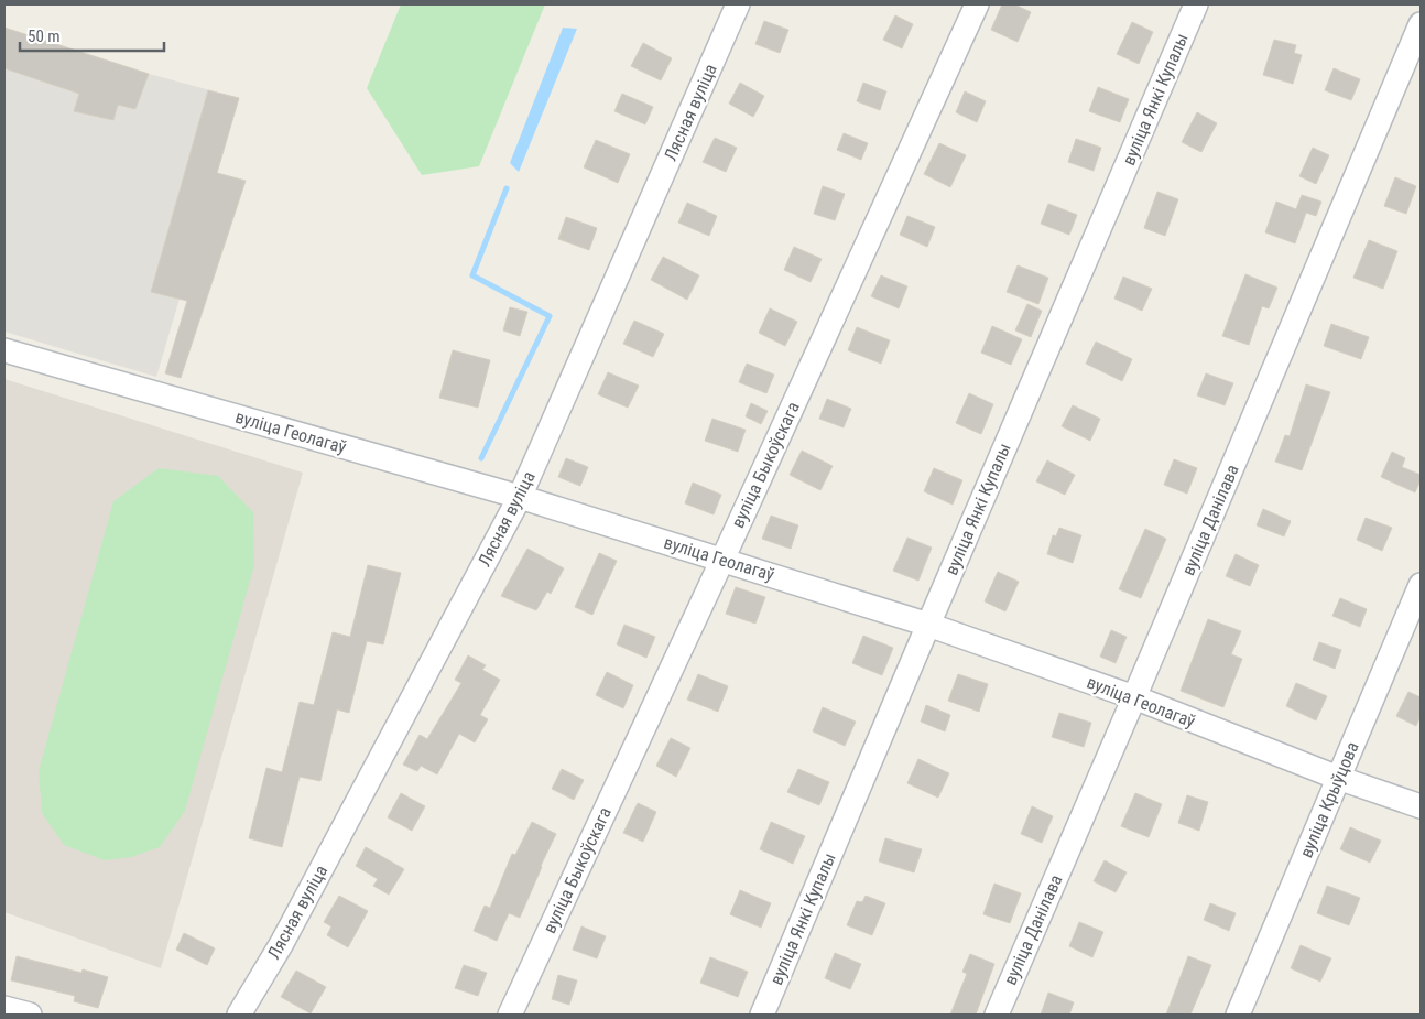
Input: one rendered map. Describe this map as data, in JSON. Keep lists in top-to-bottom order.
{
  "streets": {
    "street": [
      "вуліца Янкі Купалы",
      "Лясная вуліца",
      "вуліца Геолагаў",
      "вуліца Быкоўскага",
      "вуліца Данілава",
      "вуліца Крыўцова"
    ]
  },
  "crossings": [
    ["вуліца Янкі Купалы", "вуліца Геолагаў"],
    ["Лясная вуліца", "вуліца Геолагаў"],
    ["вуліца Геолагаў", "вуліца Быкоўскага"],
    ["вуліца Геолагаў", "вуліца Данілава"],
    ["вуліца Геолагаў", "вуліца Крыўцова"]
  ],
  "scale_bar": "50 m"
}
